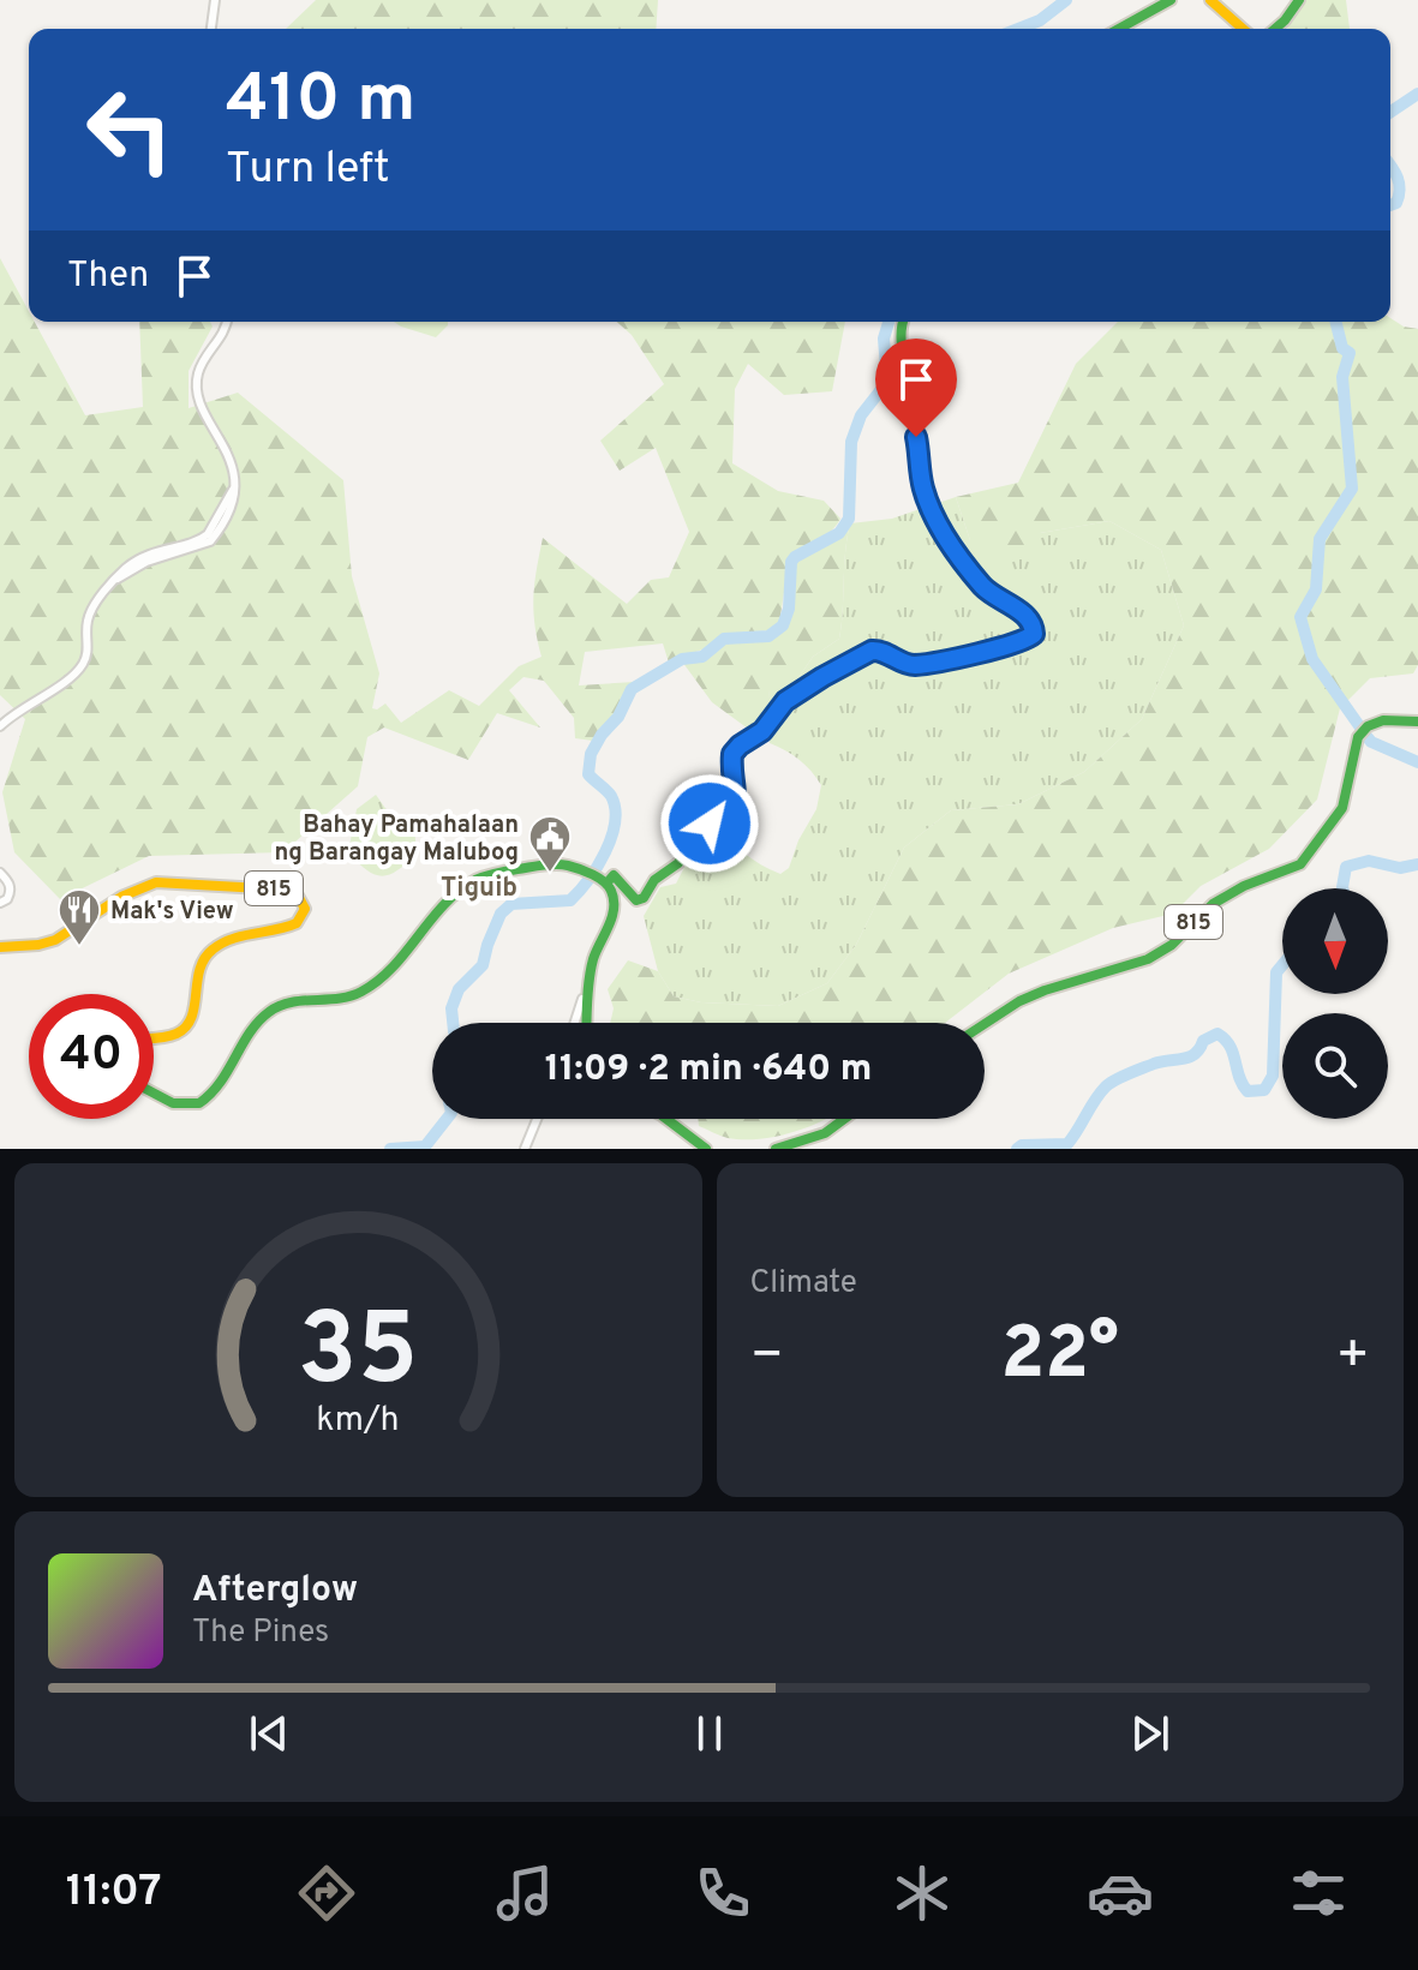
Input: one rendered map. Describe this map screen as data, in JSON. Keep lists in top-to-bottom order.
{
  "streets": {
    "main road": ["815"]
  },
  "districts": ["Tiguib"],
  "places": {
    "public building": ["Bahay Pamahalaan ng Barangay Malubog"],
    "restaurant": ["Mak's View"]
  },
  "north": "bottom",
  "page": {
    "turn": ["410 m", "Turn left"],
    "then": "Then",
    "limit": "40",
    "trip": "11:09 · 2 min · 640 m",
    "tile": "Climate",
    "heat": ["−", "22°", "+"],
    "song": ["Afterglow", "The Pines"],
    "tabs": "11:07",
    "gauge": ["35", "km/h"]
  }
}
